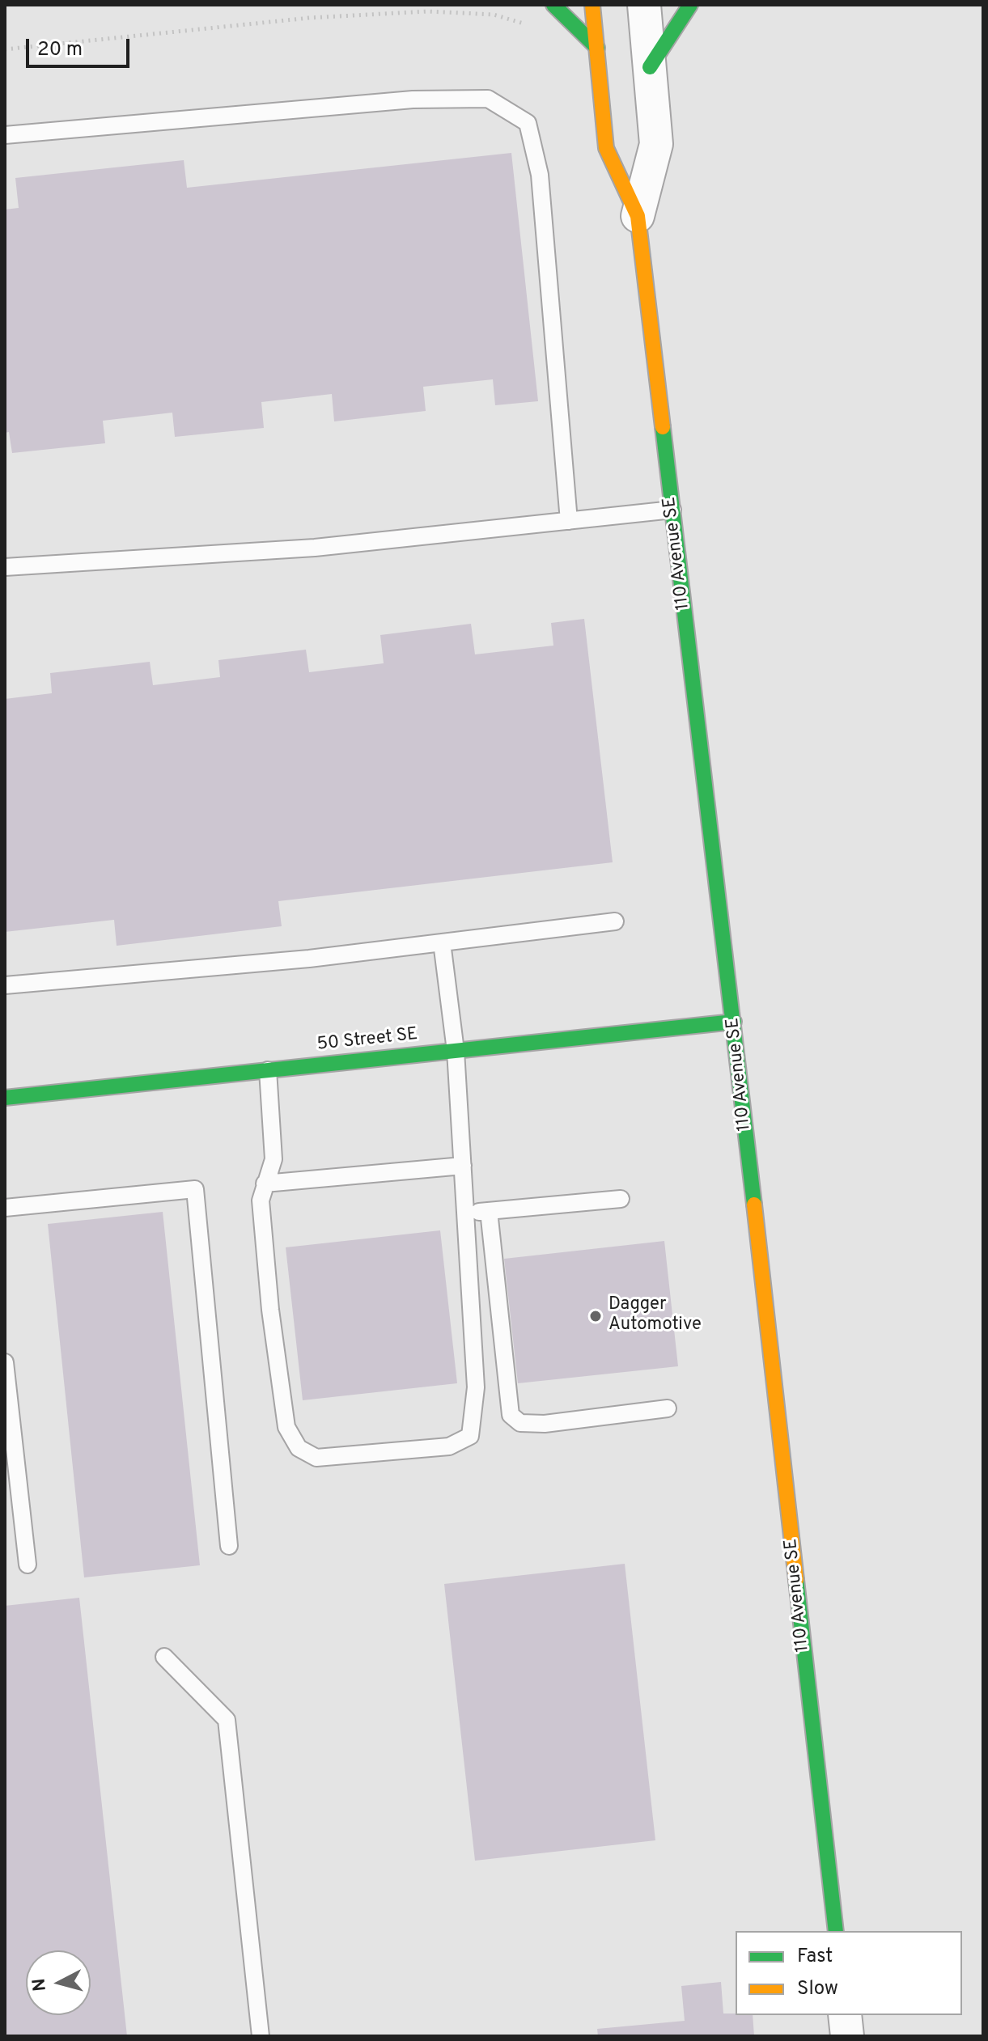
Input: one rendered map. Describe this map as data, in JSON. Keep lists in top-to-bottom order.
{
  "streets": {
    "street": ["110 Avenue SE", "50 Street SE"]
  },
  "crossings": [
    ["110 Avenue SE", "50 Street SE"]
  ],
  "places": ["Dagger Automotive"],
  "legend": ["Fast", "Slow"],
  "scale_bar": "20 m",
  "north": "left"
}
